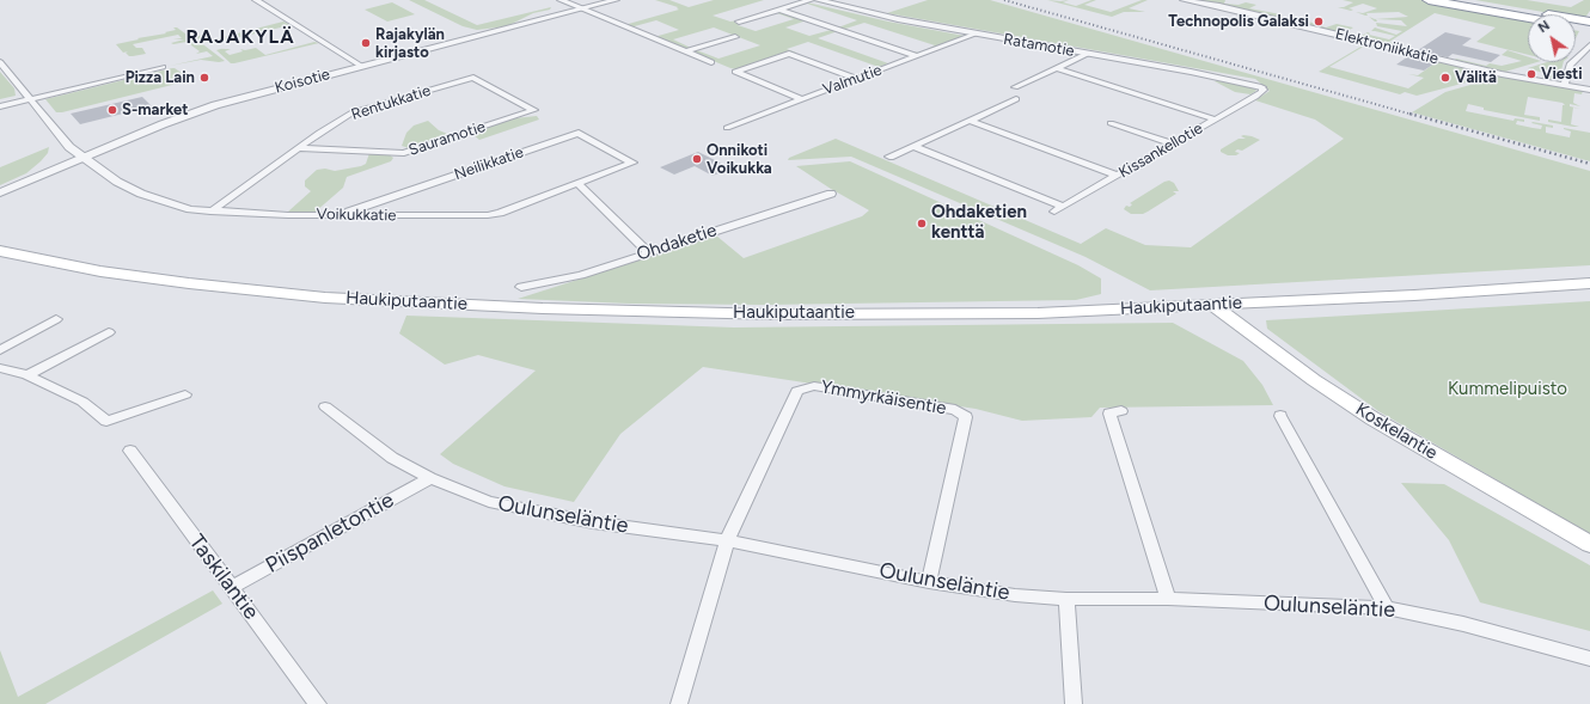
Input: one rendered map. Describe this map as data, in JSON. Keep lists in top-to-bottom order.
{
  "streets": {
    "main road": ["Haukiputaantie", "Koskelantie"],
    "street": [
      "Ratamotie",
      "Elektroniikkatie",
      "Valmutie",
      "Koisotie",
      "Rentukkatie",
      "Sauramotie",
      "Kissankellotie",
      "Neilikkatie",
      "Voikukkatie",
      "Ohdaketie",
      "Ymmyrkäisentie",
      "Oulunseläntie",
      "Piispanletontie",
      "Taskilantie"
    ]
  },
  "crossings": [
    ["Ratamotie", "Valmutie"],
    ["Ratamotie", "Kissankellotie"],
    ["Koisotie", "Voikukkatie"],
    ["Rentukkatie", "Sauramotie"],
    ["Rentukkatie", "Voikukkatie"],
    ["Neilikkatie", "Voikukkatie"],
    ["Haukiputaantie", "Koskelantie"],
    ["Ymmyrkäisentie", "Oulunseläntie"],
    ["Oulunseläntie", "Piispanletontie"],
    ["Piispanletontie", "Taskilantie"]
  ],
  "districts": ["RAJAKYLÄ"],
  "parks": ["Kummelipuisto"],
  "places": [
    "Technopolis Galaksi",
    "Rajakylän kirjasto",
    "Viesti",
    "Pizza Lain",
    "Välitä",
    "S-market",
    "Onnikoti Voikukka",
    "Ohdaketien kenttä"
  ],
  "north": "top left"
}
